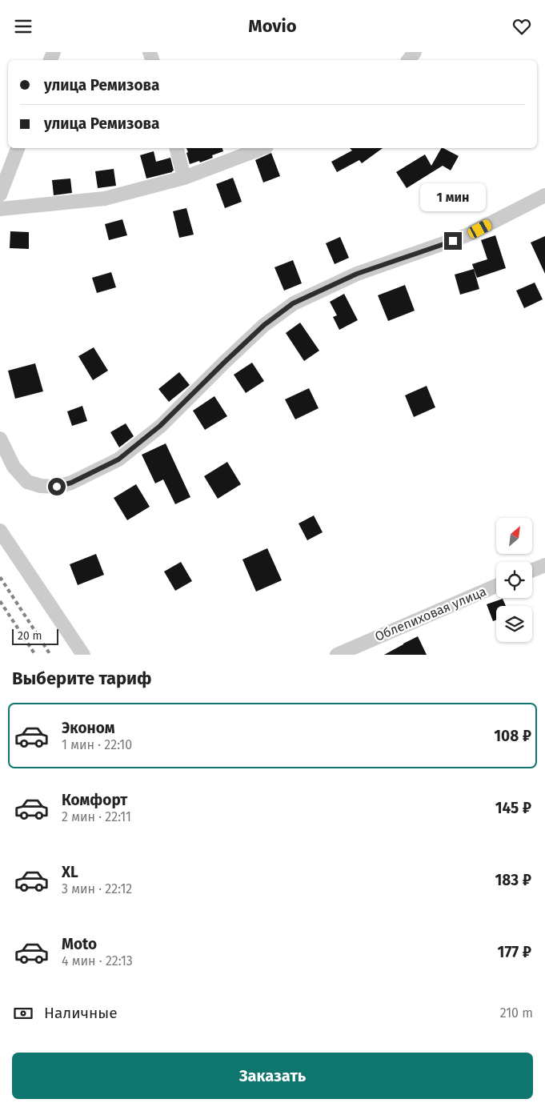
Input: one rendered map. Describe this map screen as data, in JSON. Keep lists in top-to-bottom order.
{
  "streets": {
    "street": ["Облепиховая улица"]
  },
  "scale_bar": "20 m",
  "north": "top right",
  "page": {
    "header": "Movio",
    "banner": ["улица Ремизова", "улица Ремизова"],
    "bubble": "1 мин",
    "scale": "20 m",
    "heading": "Выберите тариф",
    "list": [
      {
        "name": "Эконом",
        "note": "1 мин · 22:10",
        "value": "108 ₽"
      },
      {
        "name": "Комфорт",
        "note": "2 мин · 22:11",
        "value": "145 ₽"
      },
      {
        "name": "XL",
        "note": "3 мин · 22:12",
        "value": "183 ₽"
      },
      {
        "name": "Moto",
        "note": "4 мин · 22:13",
        "value": "177 ₽"
      }
    ],
    "pay": ["Наличные", "210 m"],
    "buttons": "Заказать"
  }
}
